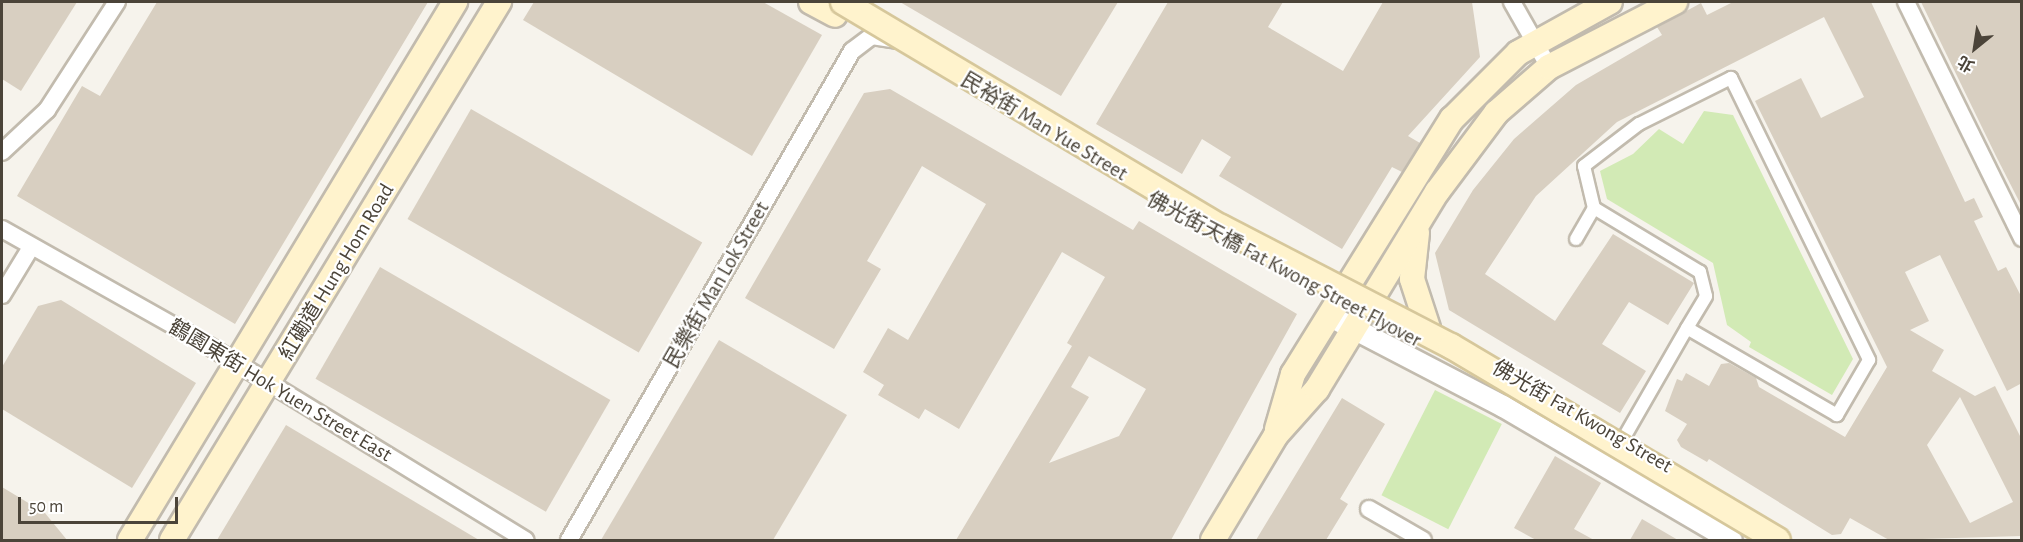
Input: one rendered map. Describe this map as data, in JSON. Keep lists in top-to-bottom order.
{
  "streets": {
    "main road": ["佛光街天橋 Fat Kwong Street Flyover", "紅磡道 Hung Hom Road"],
    "street": [
      "民裕街 Man Yue Street",
      "民樂街 Man Lok Street",
      "鶴園東街 Hok Yuen Street East",
      "佛光街 Fat Kwong Street"
    ]
  },
  "crossings": [
    ["民裕街 Man Yue Street", "民樂街 Man Lok Street"],
    ["紅磡道 Hung Hom Road", "鶴園東街 Hok Yuen Street East"]
  ],
  "scale_bar": "50 m",
  "north": "bottom left"
}
